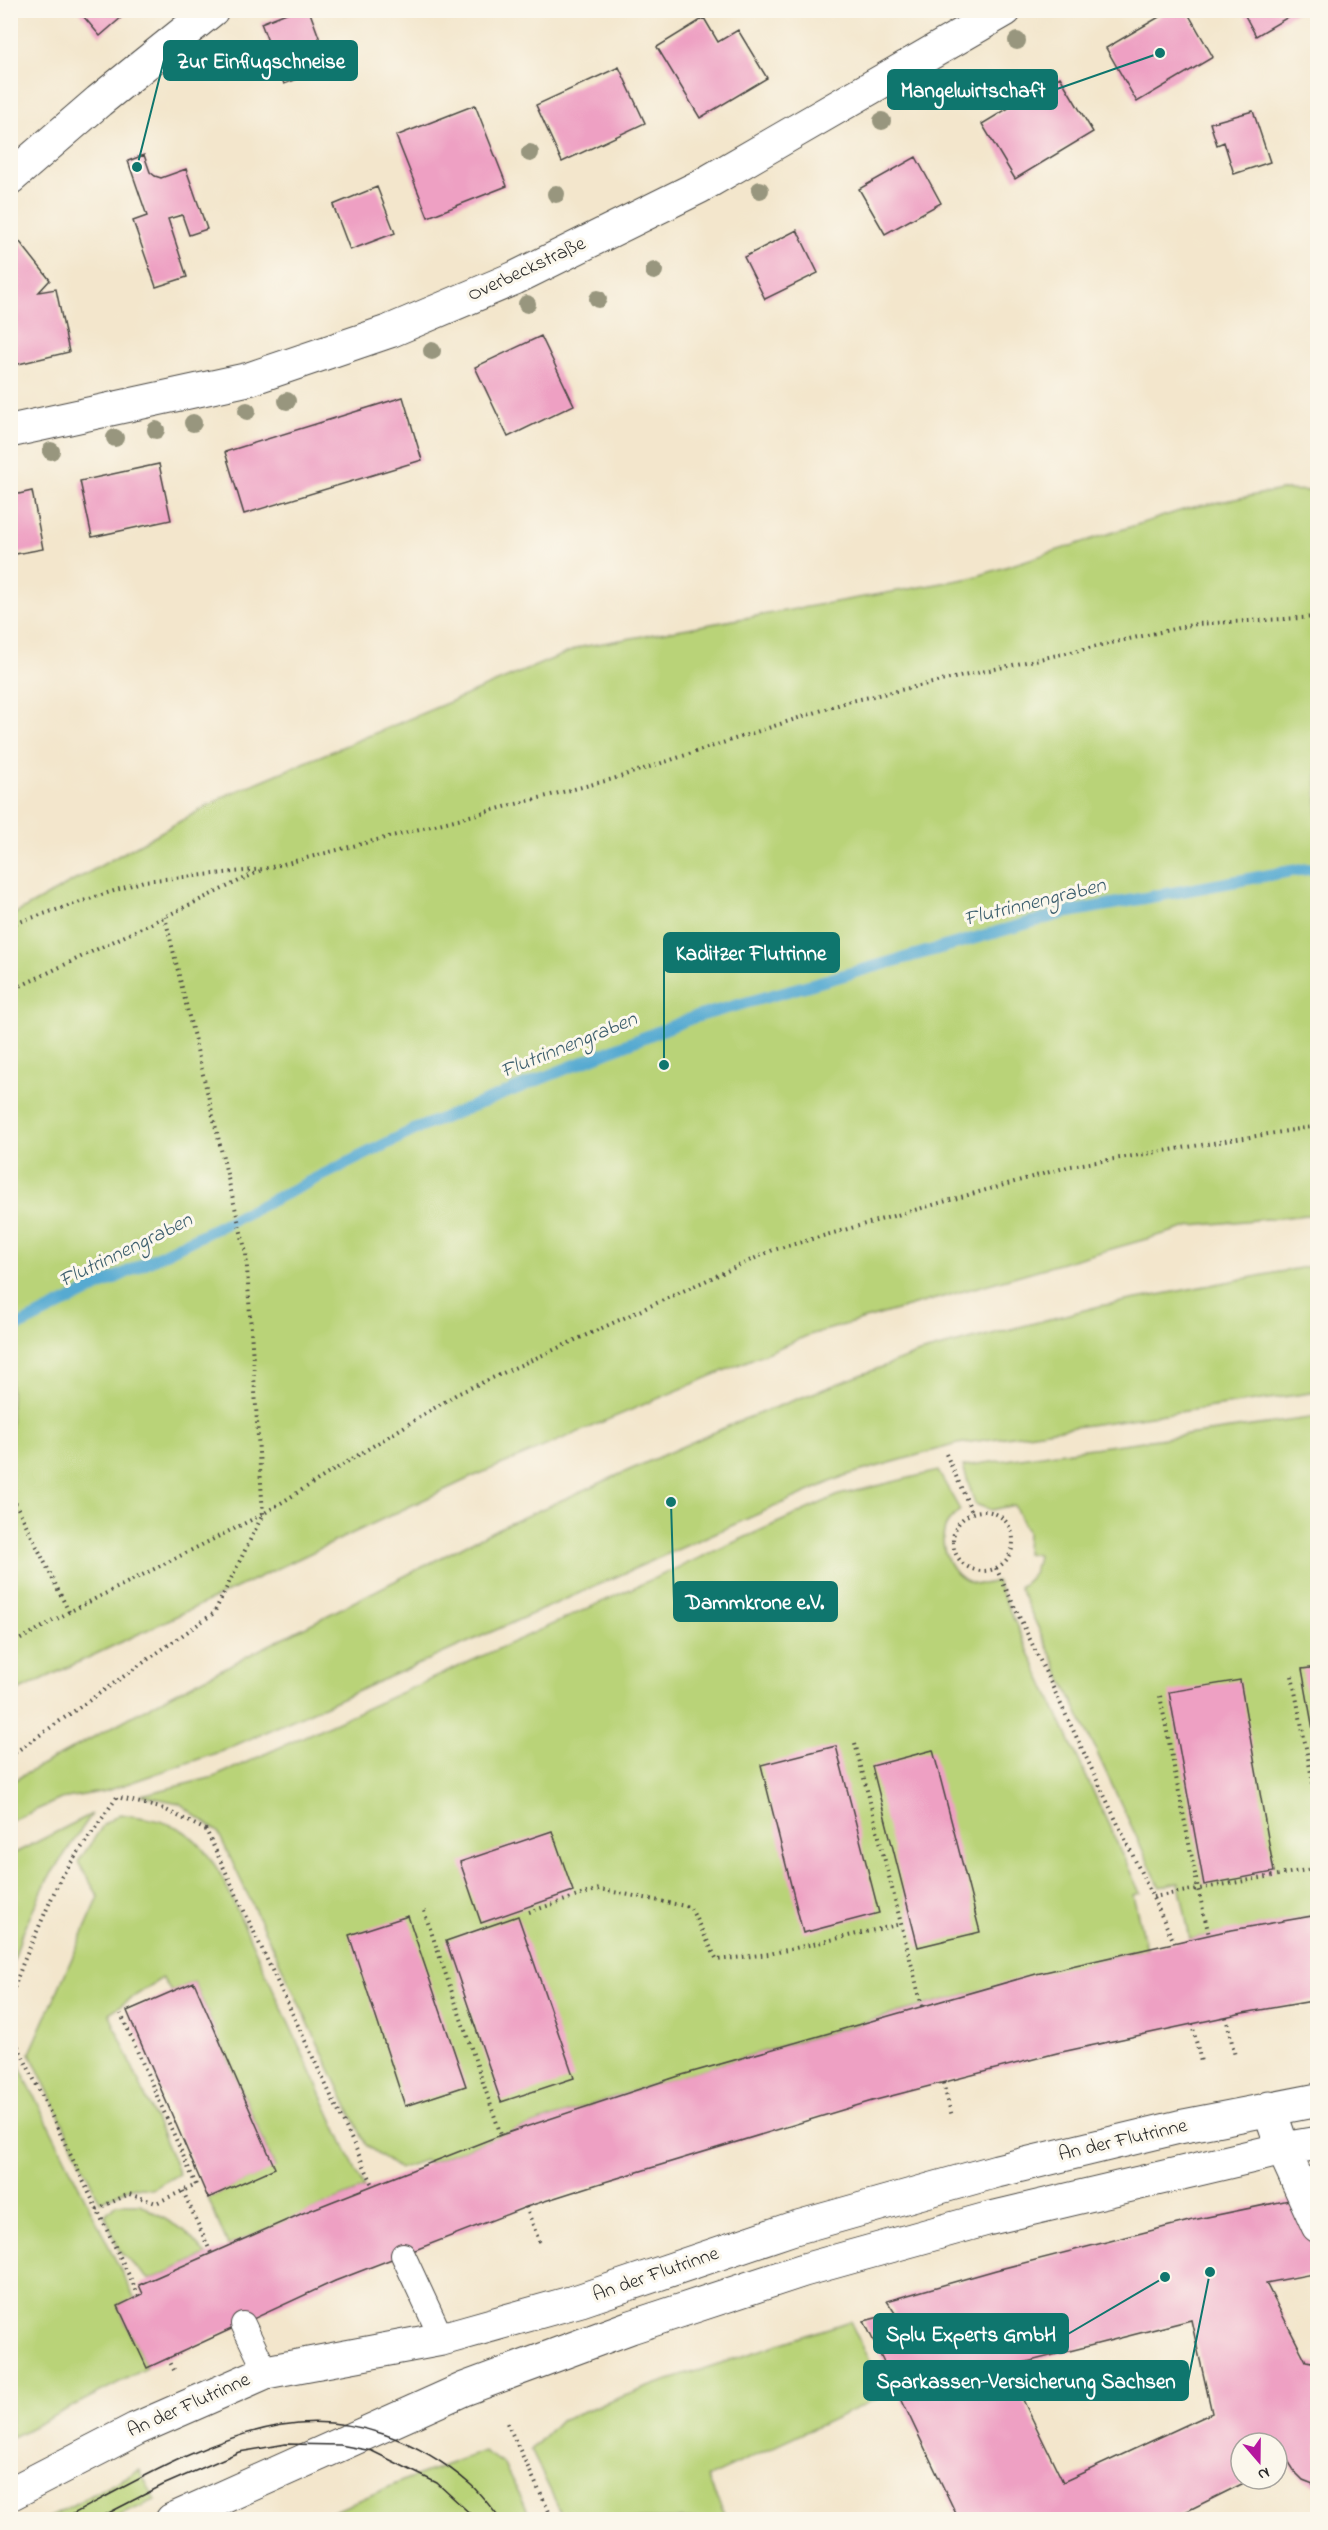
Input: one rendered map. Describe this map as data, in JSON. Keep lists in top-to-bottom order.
{
  "streets": {
    "street": ["Overbeckstraße", "An der Flutrinne"]
  },
  "water": ["Flutrinnengraben"],
  "places": [
    "Mangelwirtschaft",
    "Zur Einflugschneise",
    "Kaditzer Flutrinne",
    "Dammkrone e.V.",
    "Sparkassen-Versicherung Sachsen",
    "Splu Experts GmbH"
  ],
  "north": "bottom"
}
